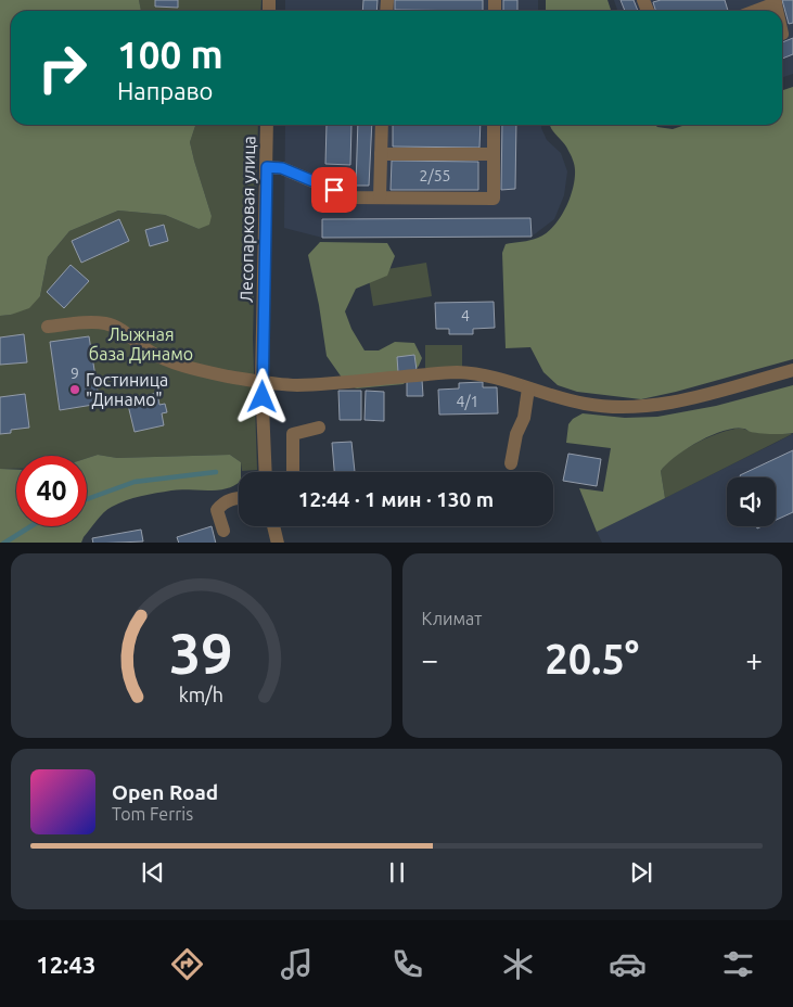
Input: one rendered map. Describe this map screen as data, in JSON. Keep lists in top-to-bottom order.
{
  "streets": {
    "street": ["Лесопарковая улица"]
  },
  "parks": ["Лыжная база Динамо"],
  "places": ["Гостиница \"Динамо\""],
  "house_numbers": [
    "2/55",
    "4",
    "9",
    "4/1"
  ],
  "page": {
    "turn": ["100 m", "Направо"],
    "limit": "40",
    "trip": "12:44 · 1 мин · 130 m",
    "tile": "Климат",
    "heat": ["−", "20.5°", "+"],
    "song": ["Open Road", "Tom Ferris"],
    "tabs": "12:43",
    "gauge": ["39", "km/h"]
  }
}
